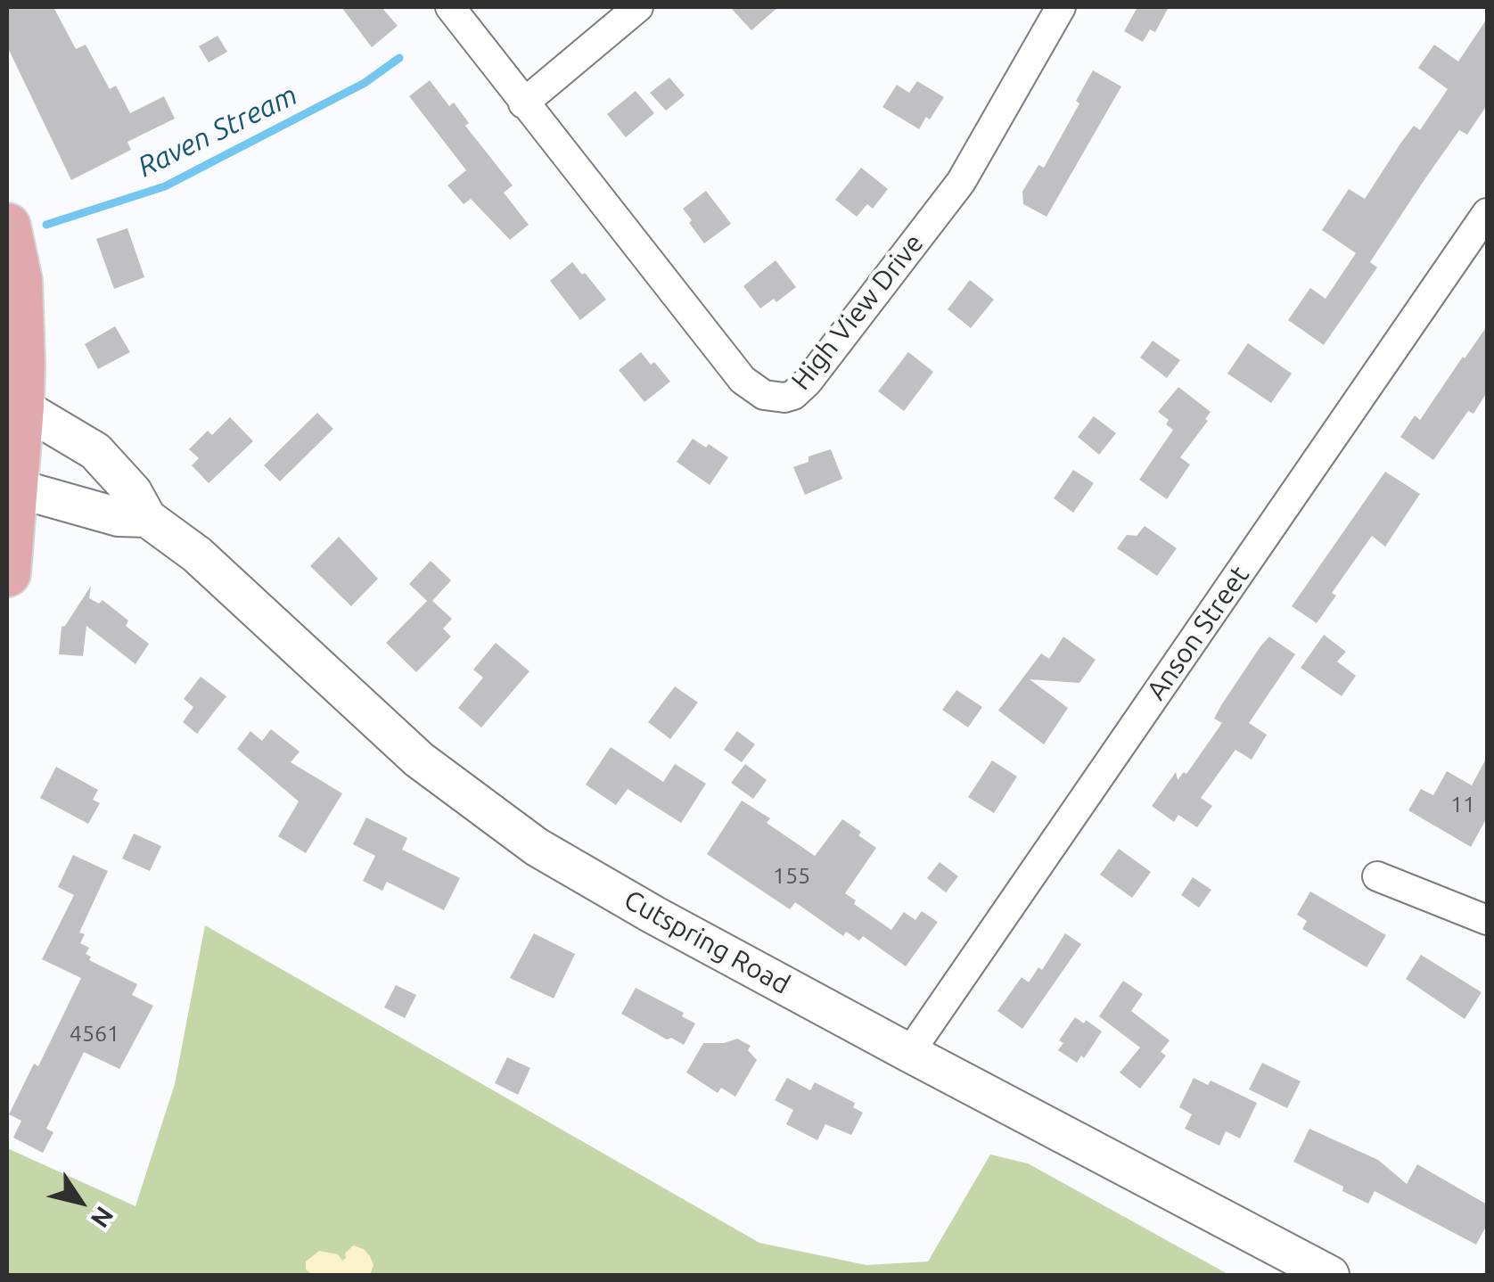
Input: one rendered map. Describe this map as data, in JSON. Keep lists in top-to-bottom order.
{
  "streets": {
    "street": ["High View Drive", "Anson Street", "Cutspring Road"]
  },
  "crossings": [
    ["Anson Street", "Cutspring Road"]
  ],
  "water": ["Raven Stream"],
  "house_numbers": ["11", "155", "4561"],
  "north": "bottom right"
}
